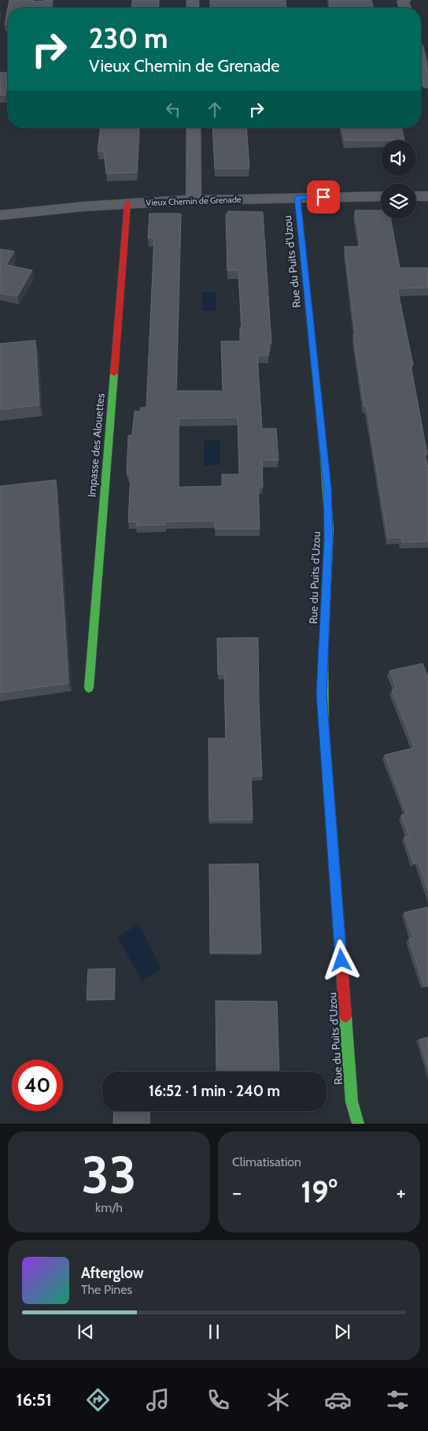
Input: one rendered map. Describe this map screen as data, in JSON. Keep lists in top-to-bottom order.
{
  "streets": {
    "street": ["Vieux Chemin de Grenade", "Rue du Puits d'Uzou", "Impasse des Alouettes"]
  },
  "crossings": [
    ["Vieux Chemin de Grenade", "Rue du Puits d'Uzou"],
    ["Vieux Chemin de Grenade", "Impasse des Alouettes"]
  ],
  "page": {
    "turn": ["230 m", "Vieux Chemin de Grenade"],
    "limit": "40",
    "trip": "16:52 · 1 min · 240 m",
    "tile": [
      ["33", "km/h"],
      "Climatisation"
    ],
    "heat": ["−", "19°", "+"],
    "song": ["Afterglow", "The Pines"],
    "tabs": "16:51"
  }
}
